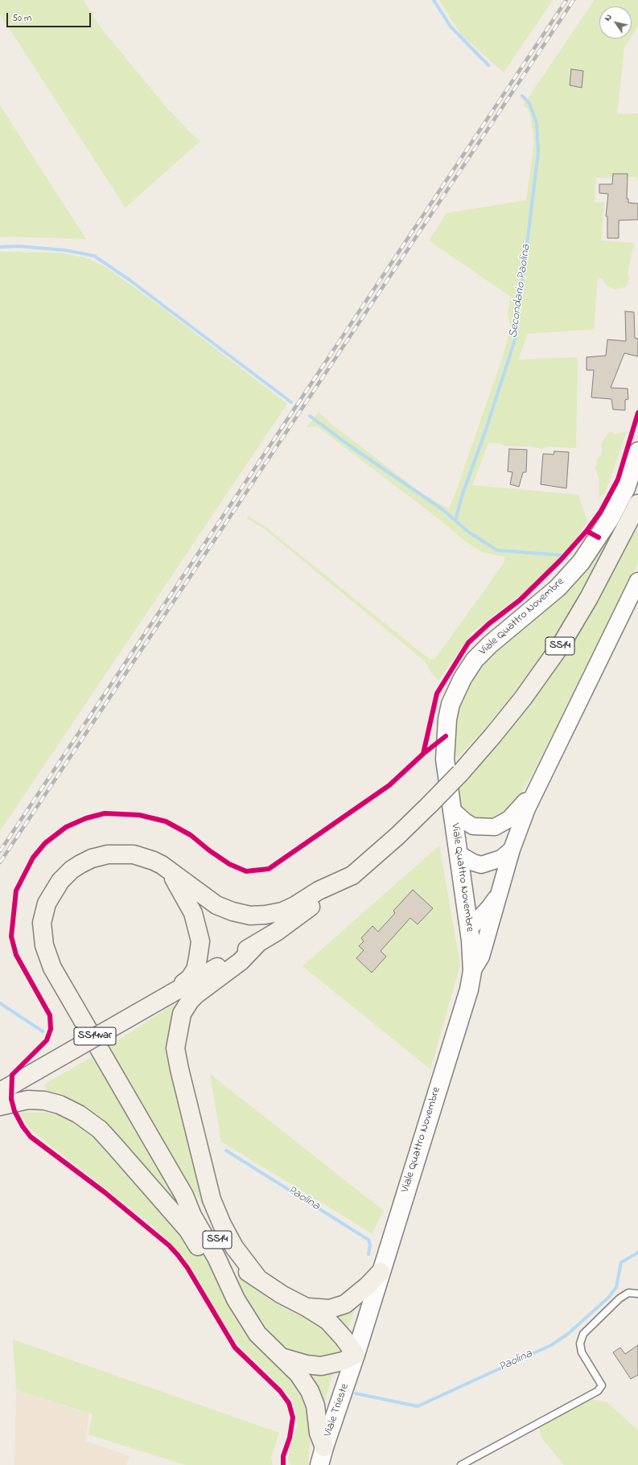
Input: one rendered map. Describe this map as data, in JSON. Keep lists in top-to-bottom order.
{
  "streets": {
    "main road": [
      "Viale Quattro Novembre",
      "SS14",
      "SS14var",
      "Viale Trieste"
    ]
  },
  "crossings": [
    ["Viale Quattro Novembre", "Viale Trieste"],
    ["SS14", "SS14var"]
  ],
  "water": ["Secondario Paolina", "Paolina"],
  "scale_bar": "50 m",
  "north": "top left"
}
